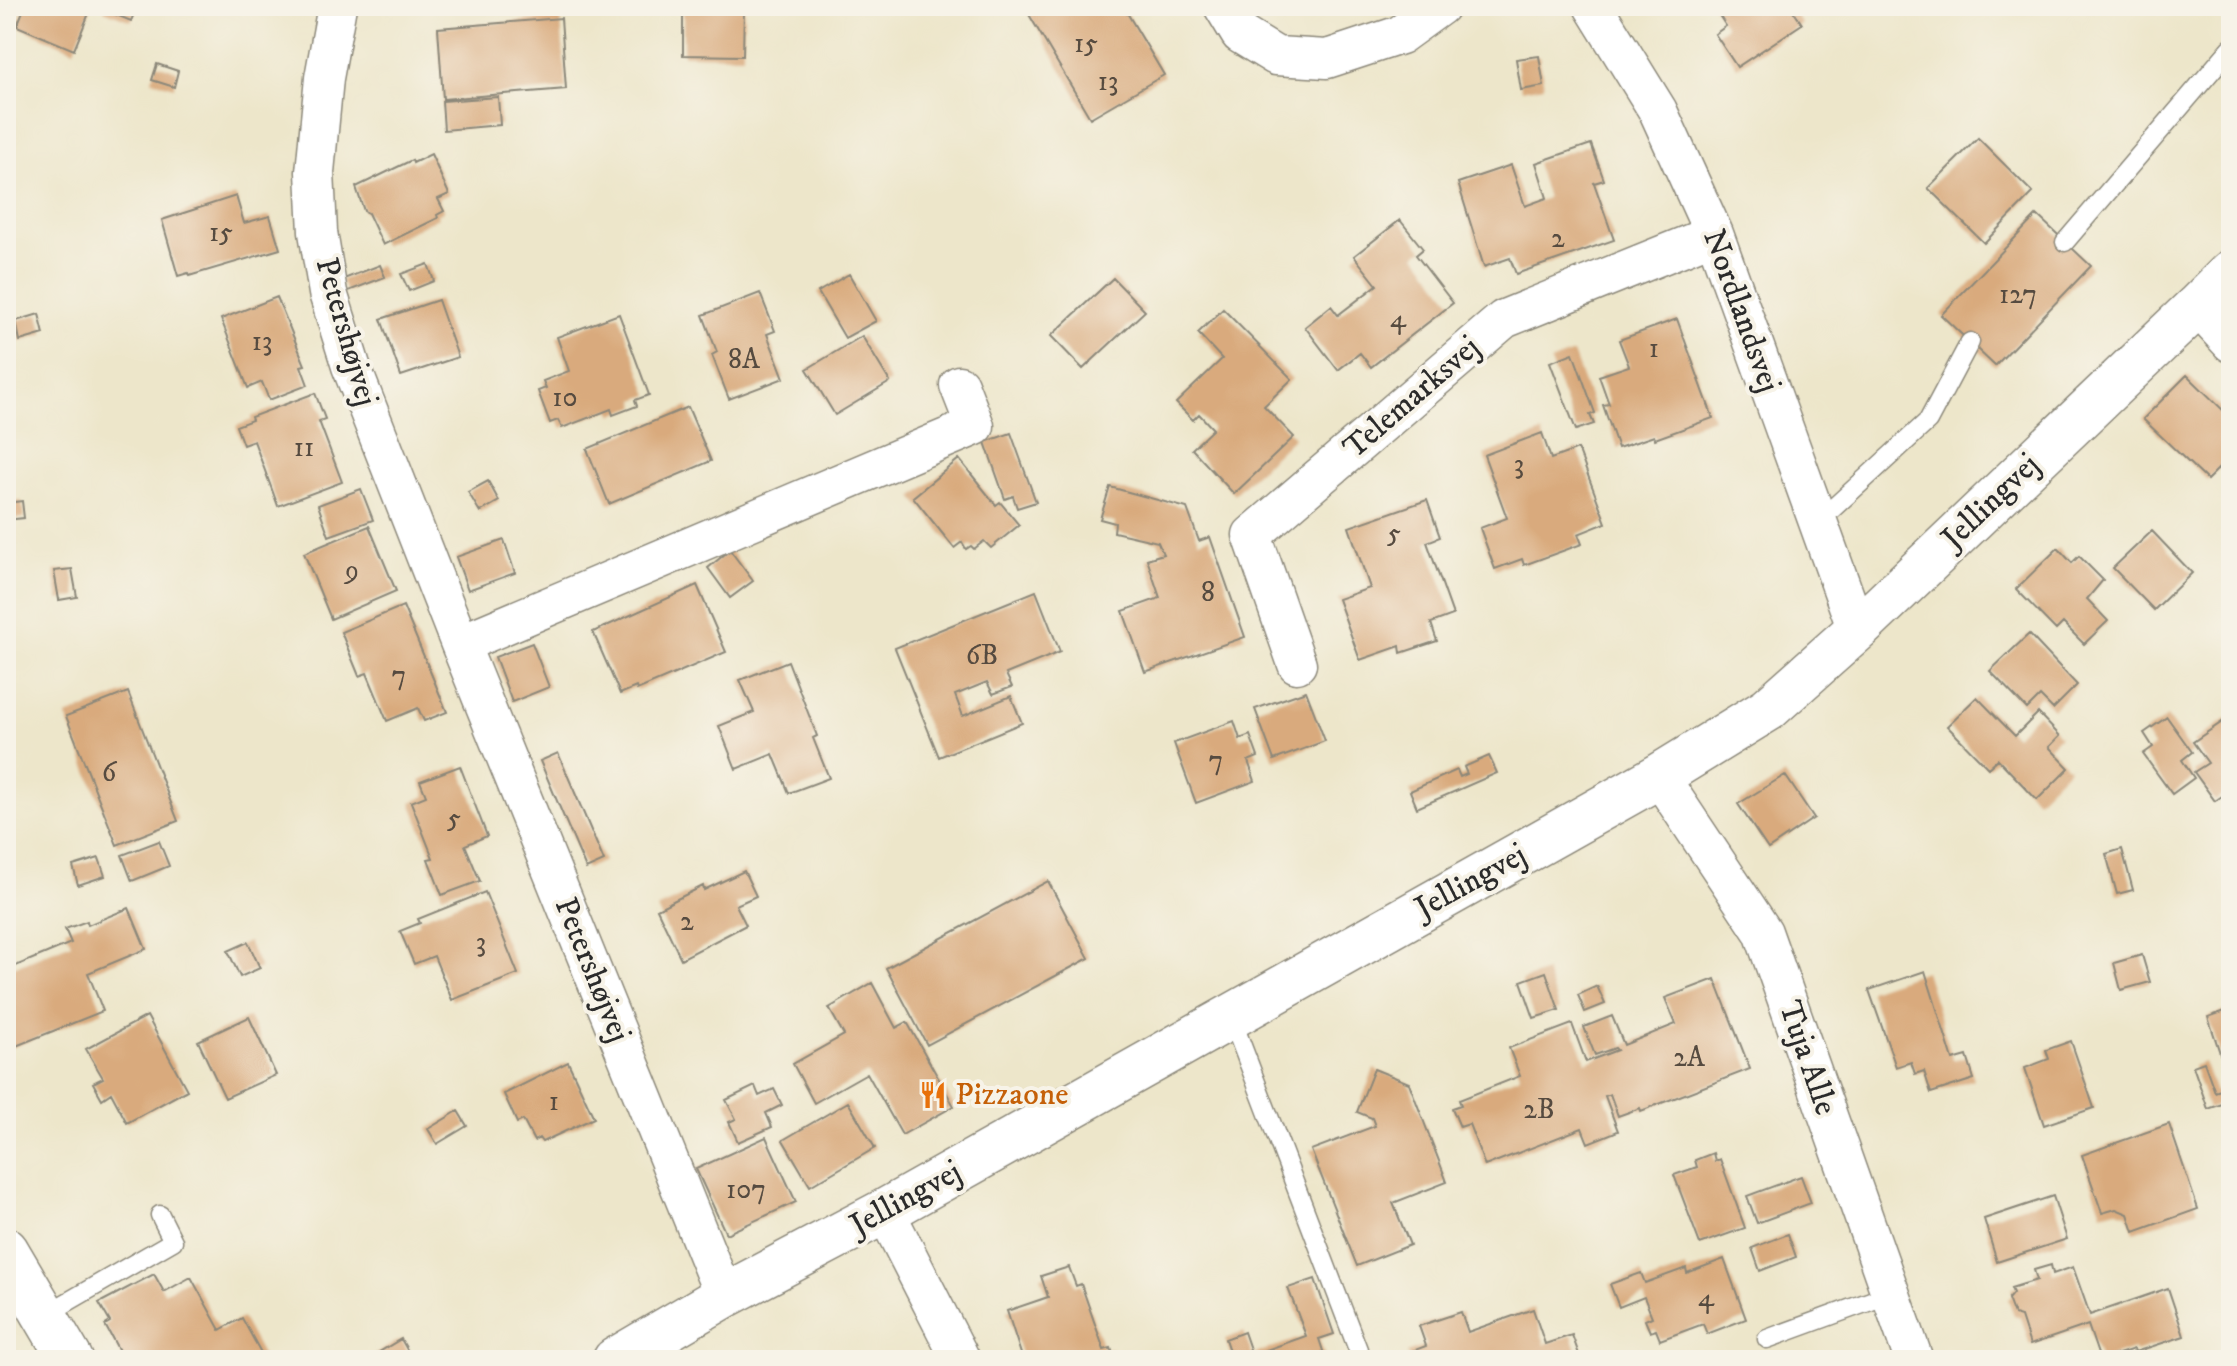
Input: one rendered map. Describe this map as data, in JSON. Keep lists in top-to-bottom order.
{
  "streets": {
    "main road": ["Jellingvej"],
    "street": [
      "Nordlandsvej",
      "Petershøjvej",
      "Telemarksvej",
      "Tuja Alle"
    ]
  },
  "crossings": [
    ["Nordlandsvej", "Telemarksvej"],
    ["Nordlandsvej", "Jellingvej"],
    ["Petershøjvej", "Jellingvej"],
    ["Jellingvej", "Tuja Alle"]
  ],
  "places": {
    "restaurant": ["Pizzaone"]
  },
  "house_numbers": [
    "15",
    "13",
    "15",
    "2",
    "127",
    "4",
    "13",
    "1",
    "8A",
    "10",
    "11",
    "3",
    "5",
    "9",
    "8",
    "6B",
    "7",
    "7",
    "6",
    "5",
    "2",
    "3",
    "2A",
    "1",
    "2B",
    "107",
    "4"
  ]
}
